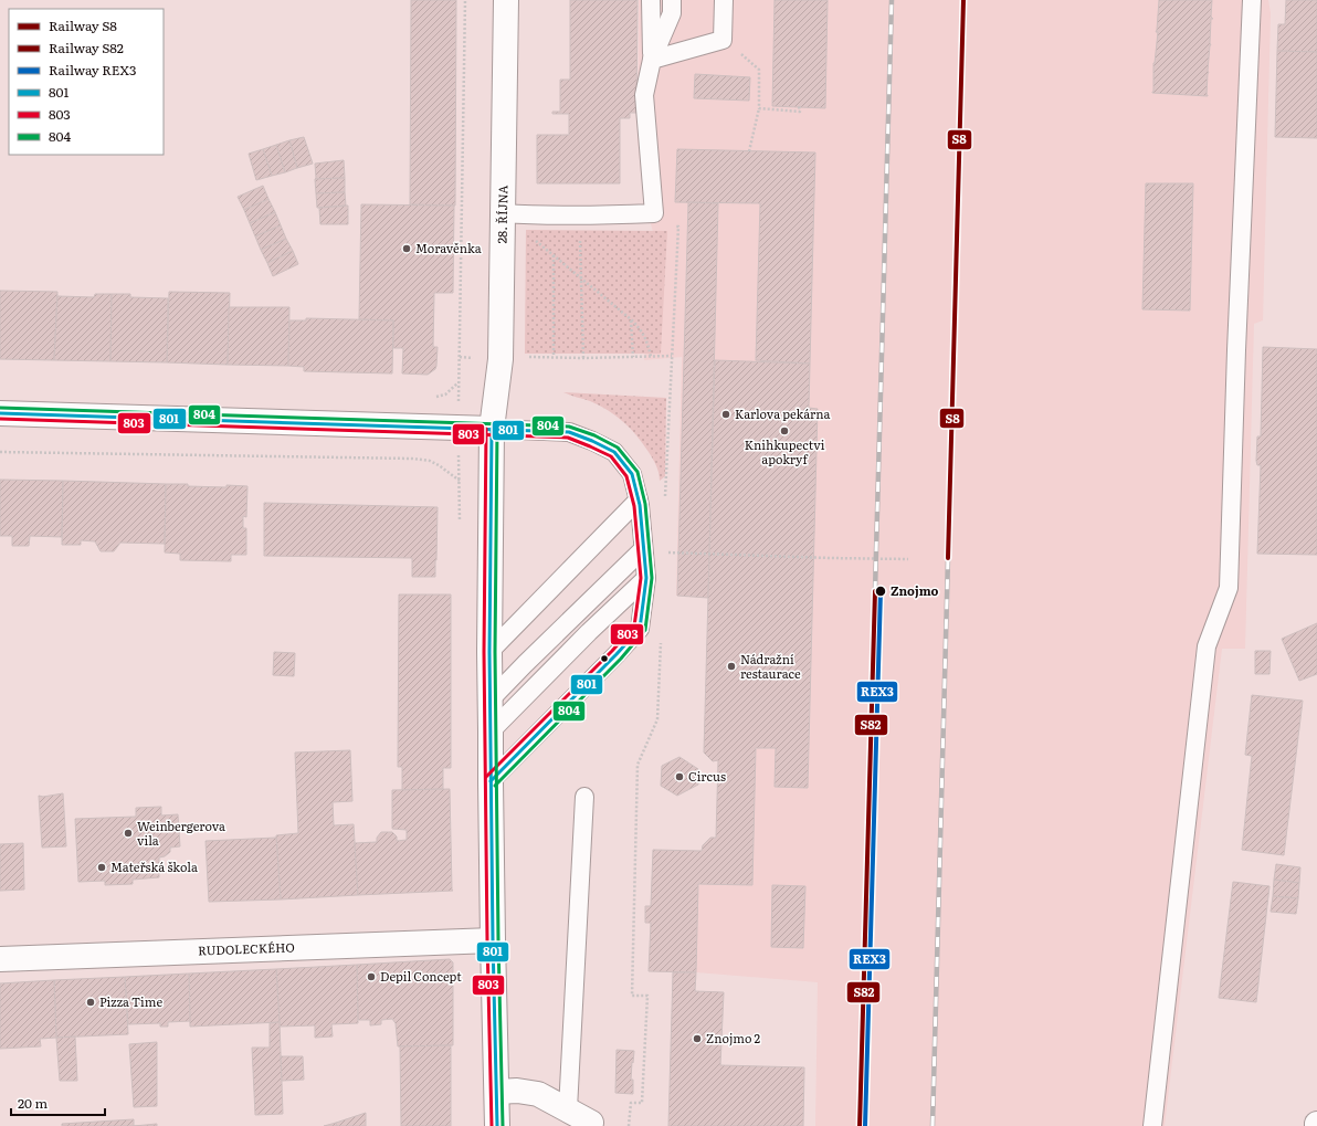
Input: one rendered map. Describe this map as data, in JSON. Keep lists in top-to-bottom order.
{
  "streets": {
    "street": ["28. ŘÍJNA", "RUDOLECKÉHO"]
  },
  "crossings": [
    ["28. ŘÍJNA", "RUDOLECKÉHO"]
  ],
  "places": [
    "Moravěnka",
    "Karlova pekárna",
    "Knihkupectvi apokryf",
    "Znojmo",
    "Nádražní restaurace",
    "Circus",
    "Weinbergerova vila",
    "Mateřská škola",
    "Depil Concept",
    "Pizza Time",
    "Znojmo 2"
  ],
  "lines": [
    "rail line S8",
    "transit line 804",
    "transit line 801",
    "transit line 803",
    "rail line S82",
    "rail line REX3"
  ],
  "legend": [
    "Railway S8",
    "Railway S82",
    "Railway REX3",
    "801",
    "803",
    "804"
  ],
  "scale_bar": "20 m"
}
